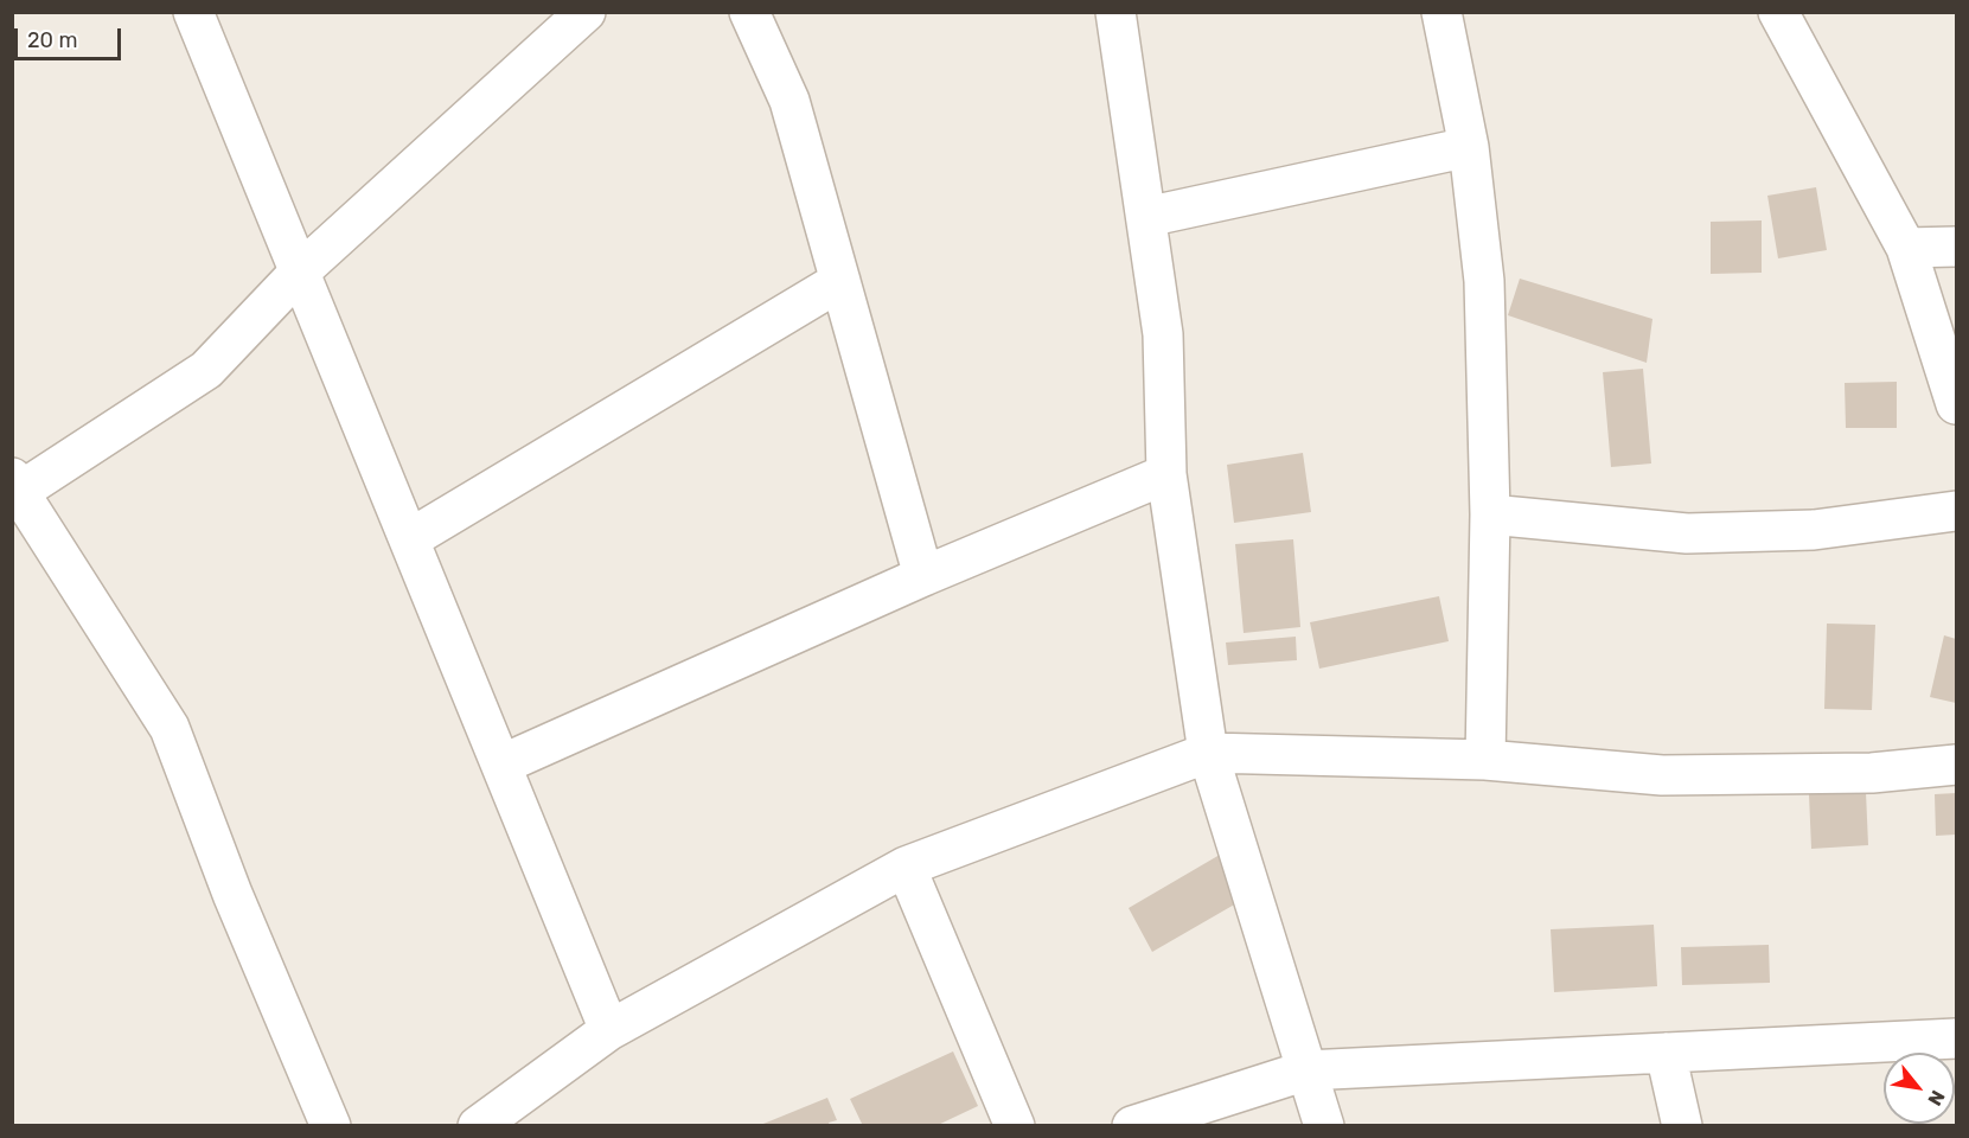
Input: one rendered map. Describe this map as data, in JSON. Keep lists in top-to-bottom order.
{
  "scale_bar": "20 m",
  "north": "bottom right"
}
